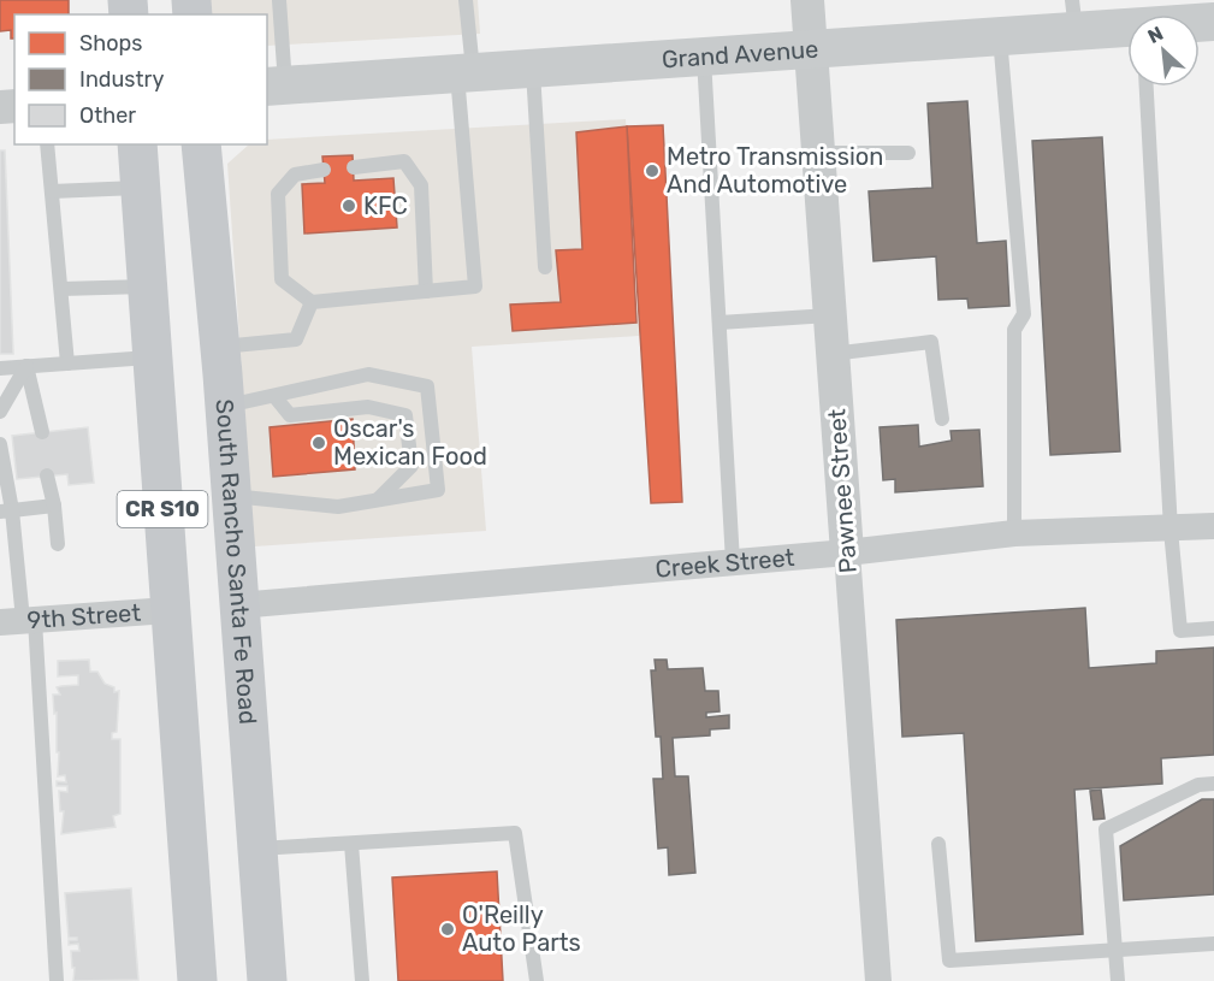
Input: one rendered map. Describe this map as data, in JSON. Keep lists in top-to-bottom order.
{
  "streets": {
    "main road": ["Grand Avenue", "CR S10", "South Rancho Santa Fe Road"],
    "street": ["Pawnee Street", "Creek Street", "9th Street"]
  },
  "crossings": [
    ["Grand Avenue", "Pawnee Street"],
    ["Pawnee Street", "Creek Street"],
    ["CR S10", "9th Street"],
    ["South Rancho Santa Fe Road", "Creek Street"]
  ],
  "places": [
    "Metro Transmission And Automotive",
    "KFC",
    "Oscar's Mexican Food",
    "O'Reilly Auto Parts"
  ],
  "legend": ["Shops", "Industry", "Other"],
  "north": "top left"
}
